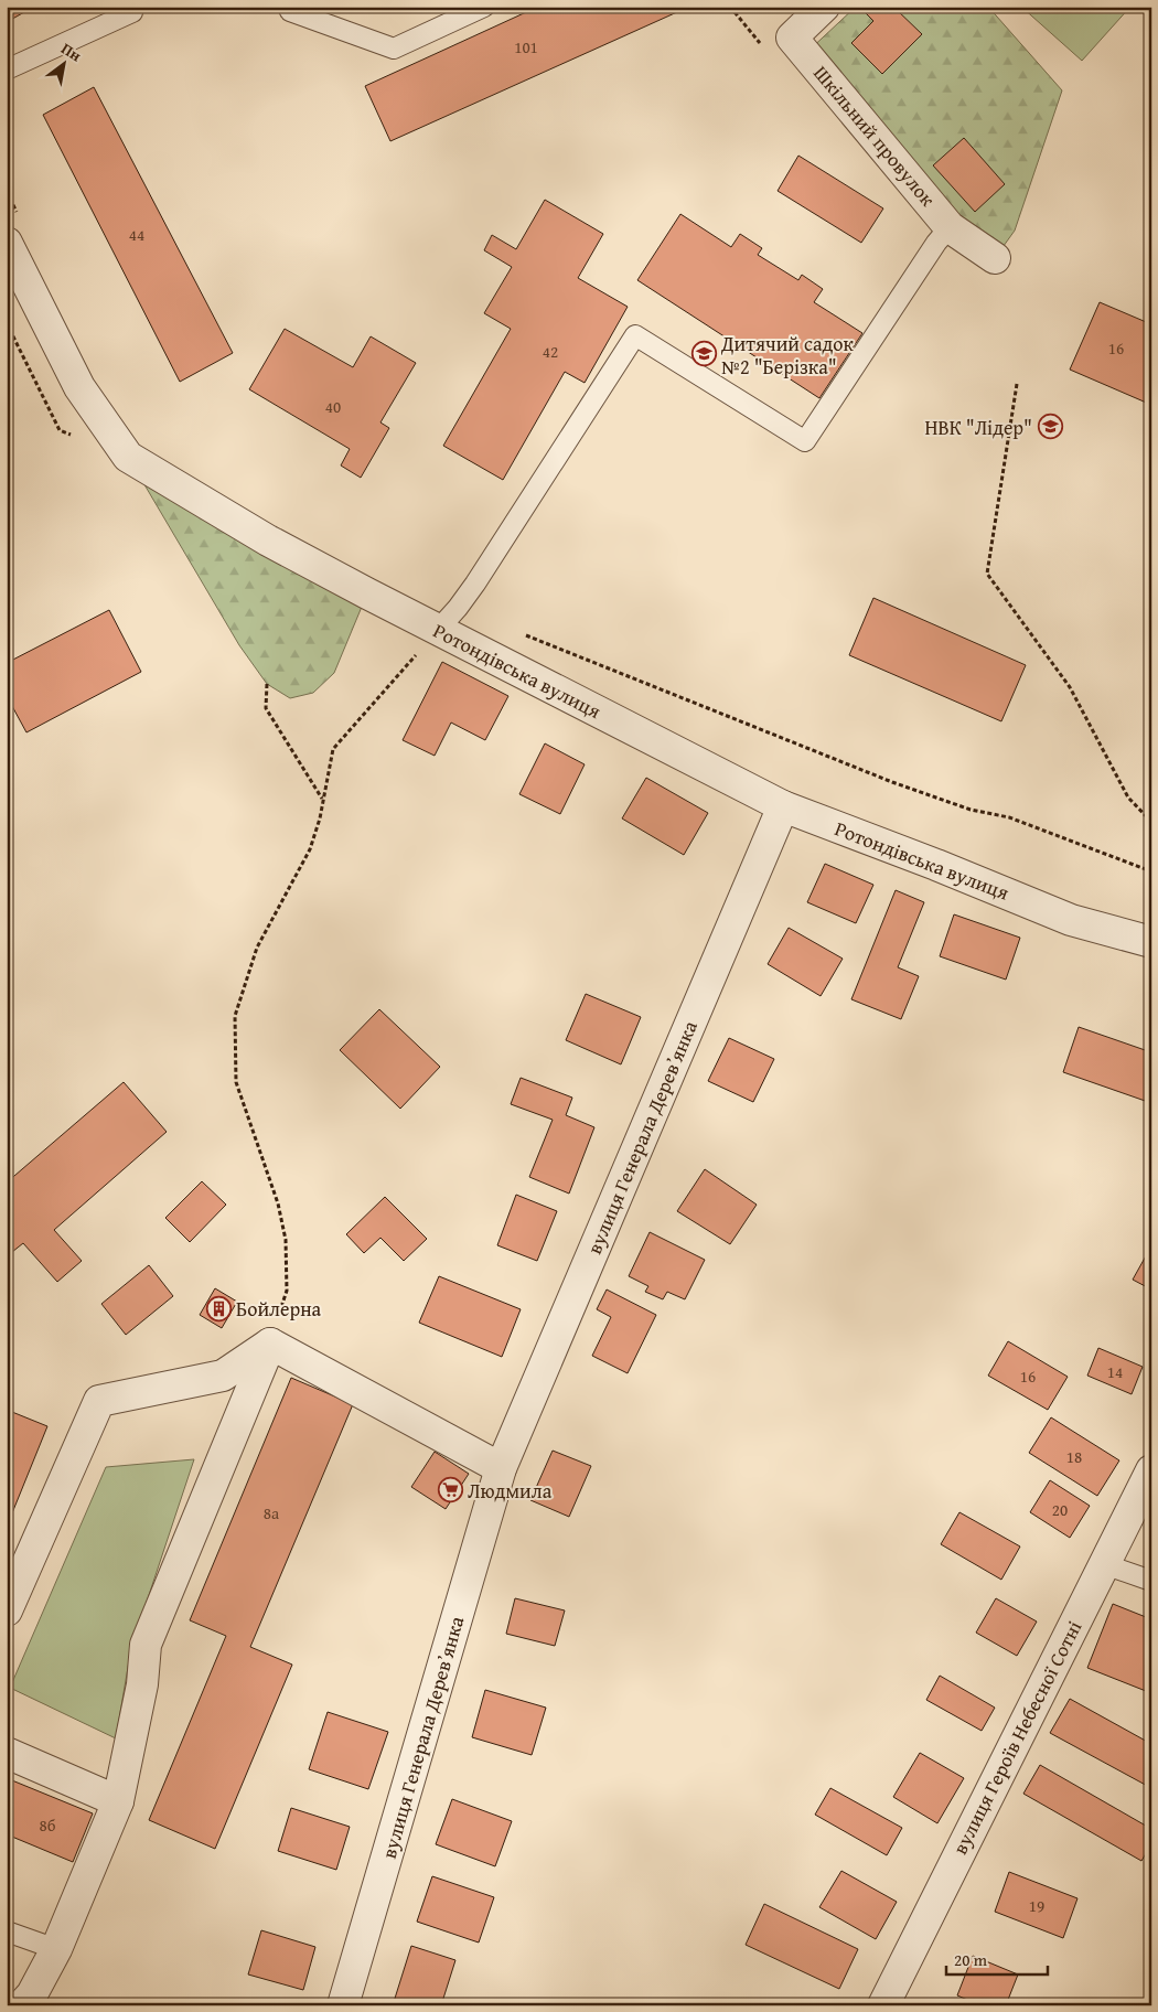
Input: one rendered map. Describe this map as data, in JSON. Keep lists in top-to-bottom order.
{
  "streets": {
    "street": [
      "Шкільний провулок",
      "Ротондівська вулиця",
      "вулиця Генерала Деревʼянка",
      "вулиця Героїв Небесної Сотні"
    ]
  },
  "crossings": [
    ["Ротондівська вулиця", "вулиця Генерала Деревʼянка"]
  ],
  "places": {
    "school or university": ["Дитячий садок №2 \"Берізка\"", "НВК \"Лідер\""],
    "building": ["Бойлерна"],
    "supermarket": ["Людмила"]
  },
  "house_numbers": [
    "101",
    "44",
    "16",
    "42",
    "40",
    "14",
    "16",
    "18",
    "20",
    "8а",
    "8б",
    "19"
  ],
  "scale_bar": "20 m",
  "north": "top right"
}
